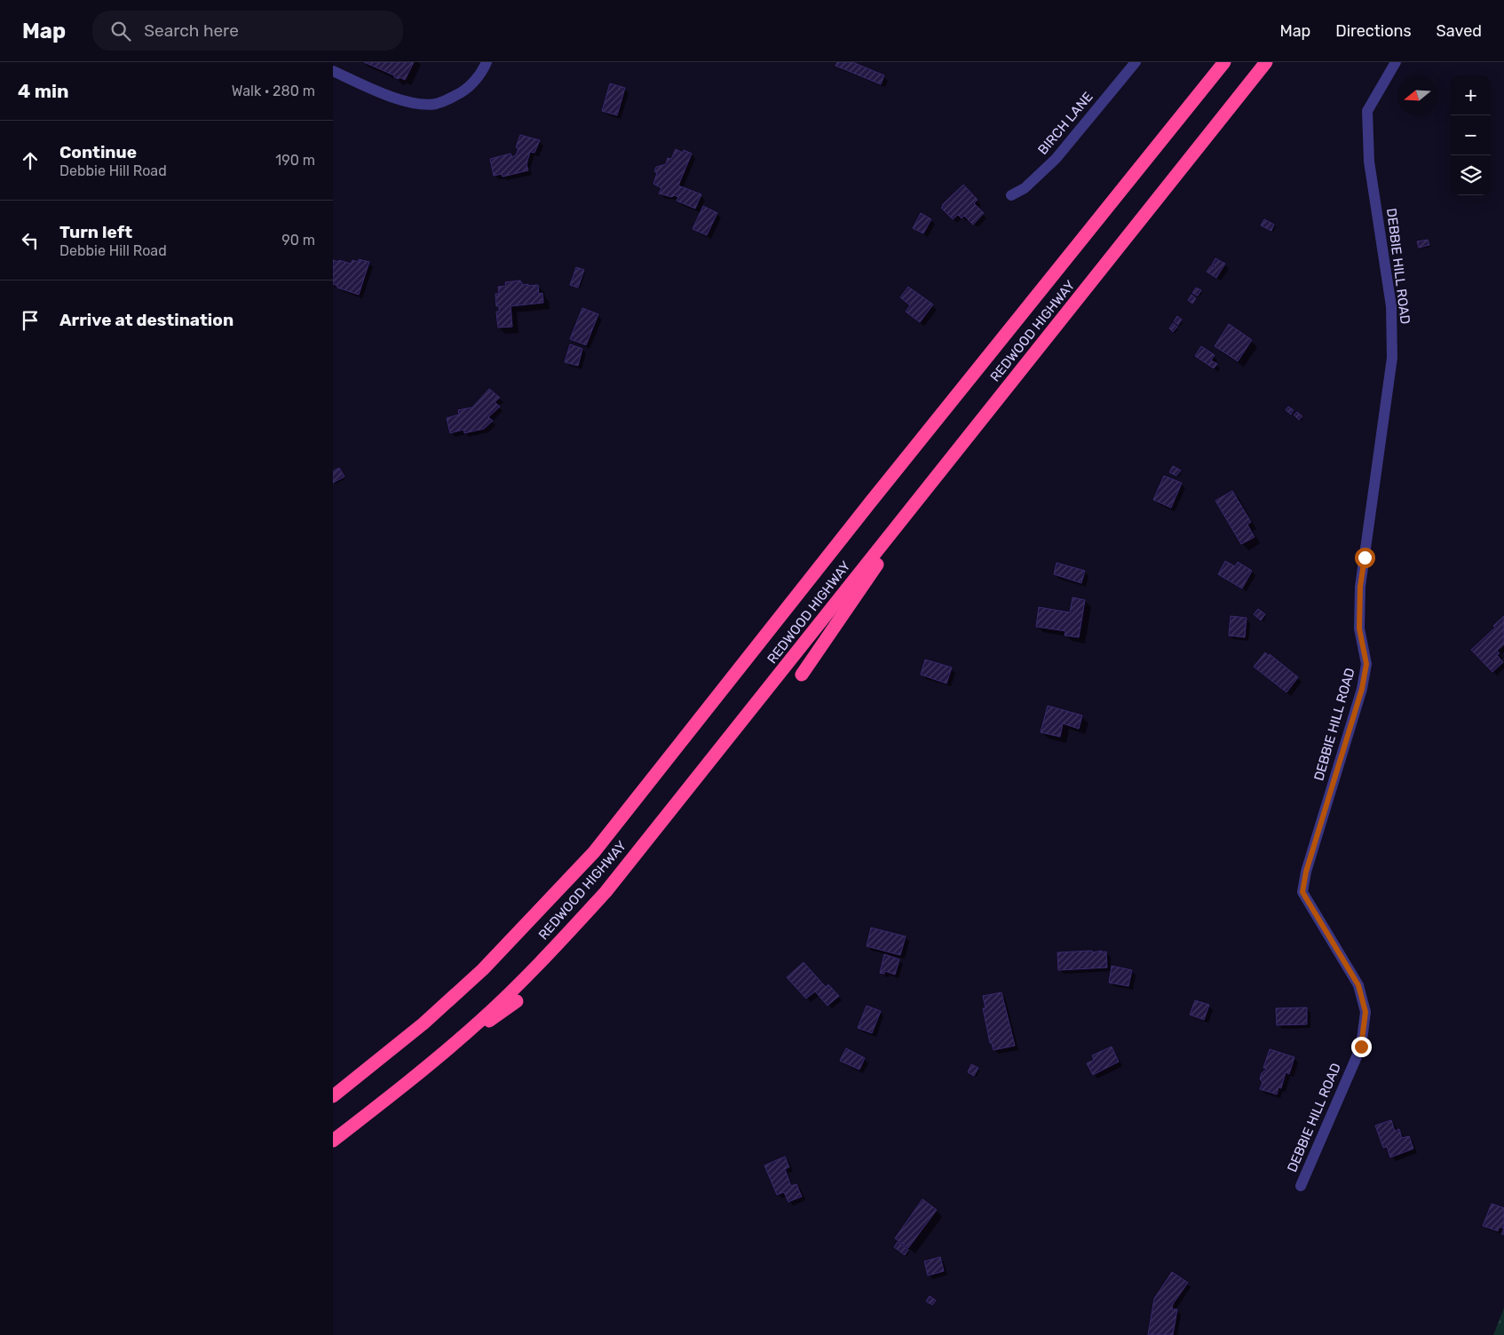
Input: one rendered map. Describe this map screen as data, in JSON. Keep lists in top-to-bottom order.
{
  "streets": {
    "highway": ["REDWOOD HIGHWAY"],
    "street": ["BIRCH LANE", "DEBBIE HILL ROAD"]
  },
  "north": "left",
  "page": {
    "header": "Map",
    "search": "Search here",
    "nav": ["Map", "Directions", "Saved"],
    "heading": ["4 min", "Walk · 280 m"],
    "map_buttons": ["+", "−"],
    "list": [
      ["Continue", "Debbie Hill Road", "190 m"],
      ["Turn left", "Debbie Hill Road", "90 m"],
      "Arrive at destination"
    ]
  }
}
